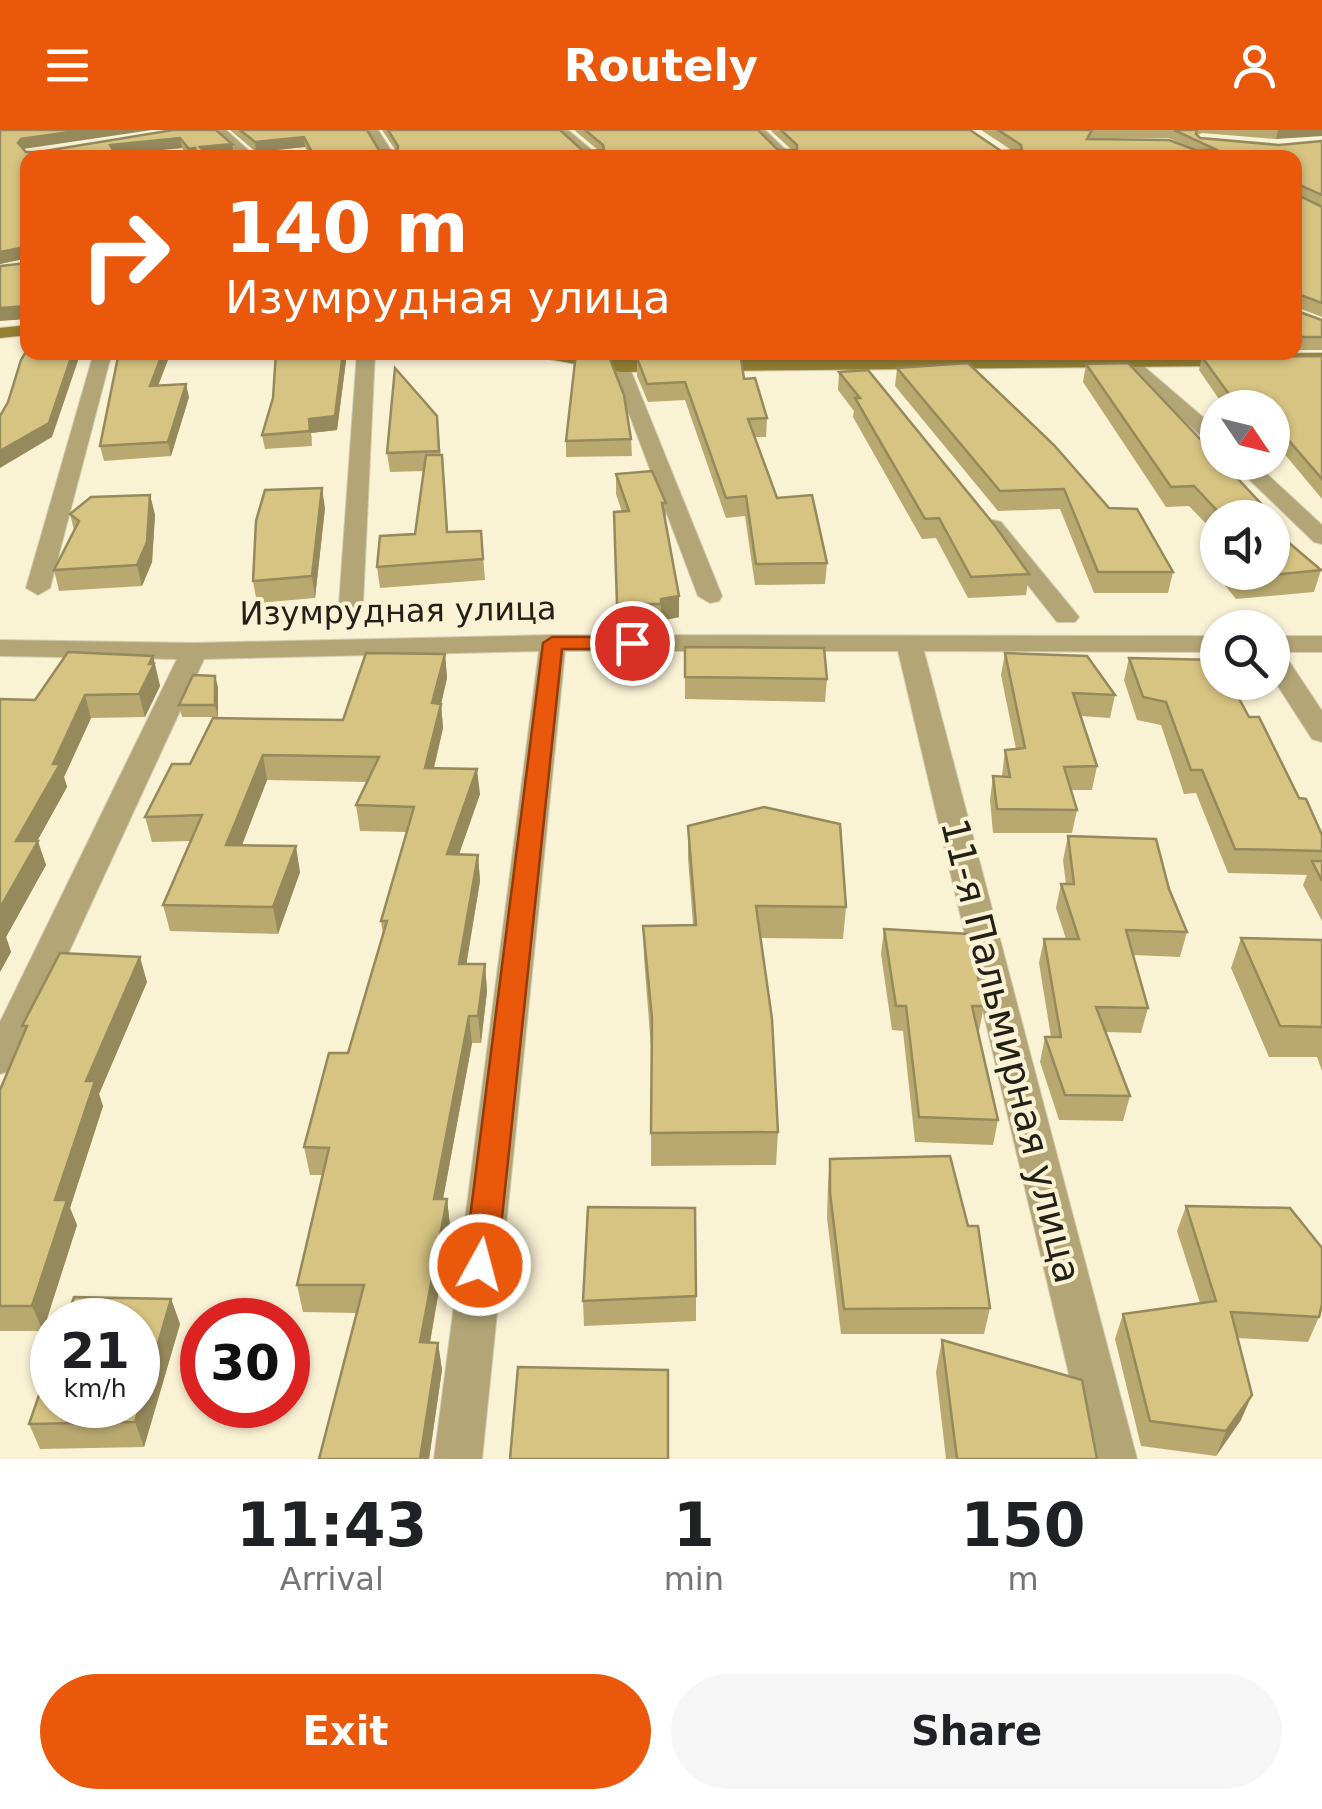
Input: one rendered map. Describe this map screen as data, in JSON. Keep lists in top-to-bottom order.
{
  "streets": {
    "street": ["Изумрудная улица", "11-я Пальмирная улица"]
  },
  "crossings": [
    ["Изумрудная улица", "11-я Пальмирная улица"]
  ],
  "north": "bottom right",
  "page": {
    "header": "Routely",
    "turn": ["140 m", "Изумрудная улица"],
    "speed": "21 km/h",
    "limit": "30",
    "eta": [
      "11:43",
      "Arrival",
      "1",
      "min",
      "150",
      "m"
    ],
    "buttons": ["Exit", "Share"]
  }
}
